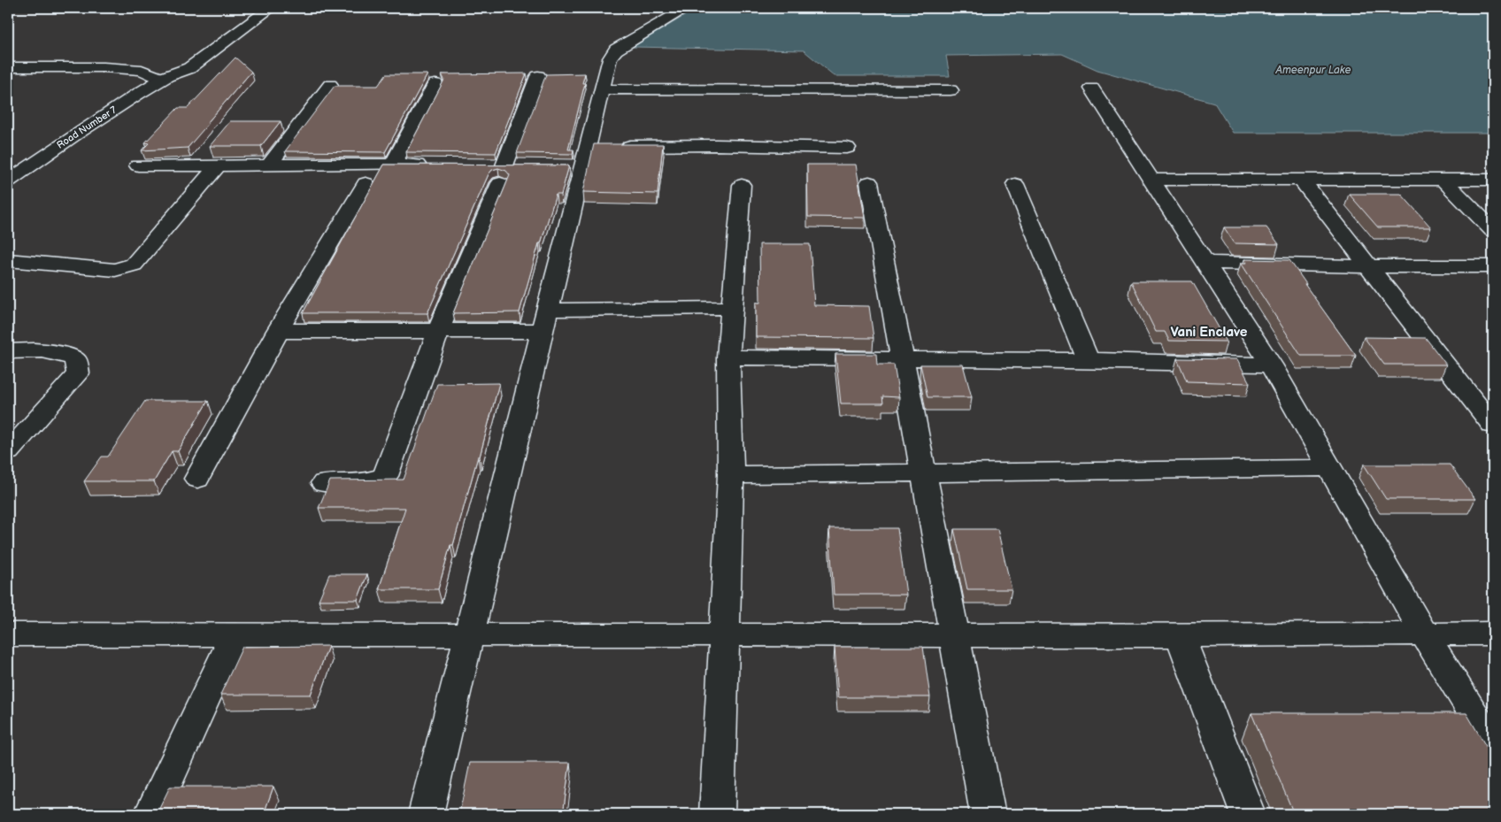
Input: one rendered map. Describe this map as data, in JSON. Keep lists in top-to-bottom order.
{
  "streets": {
    "street": ["Road Number 7"]
  },
  "districts": ["Vani Enclave"],
  "water": ["Ameenpur Lake"]
}
